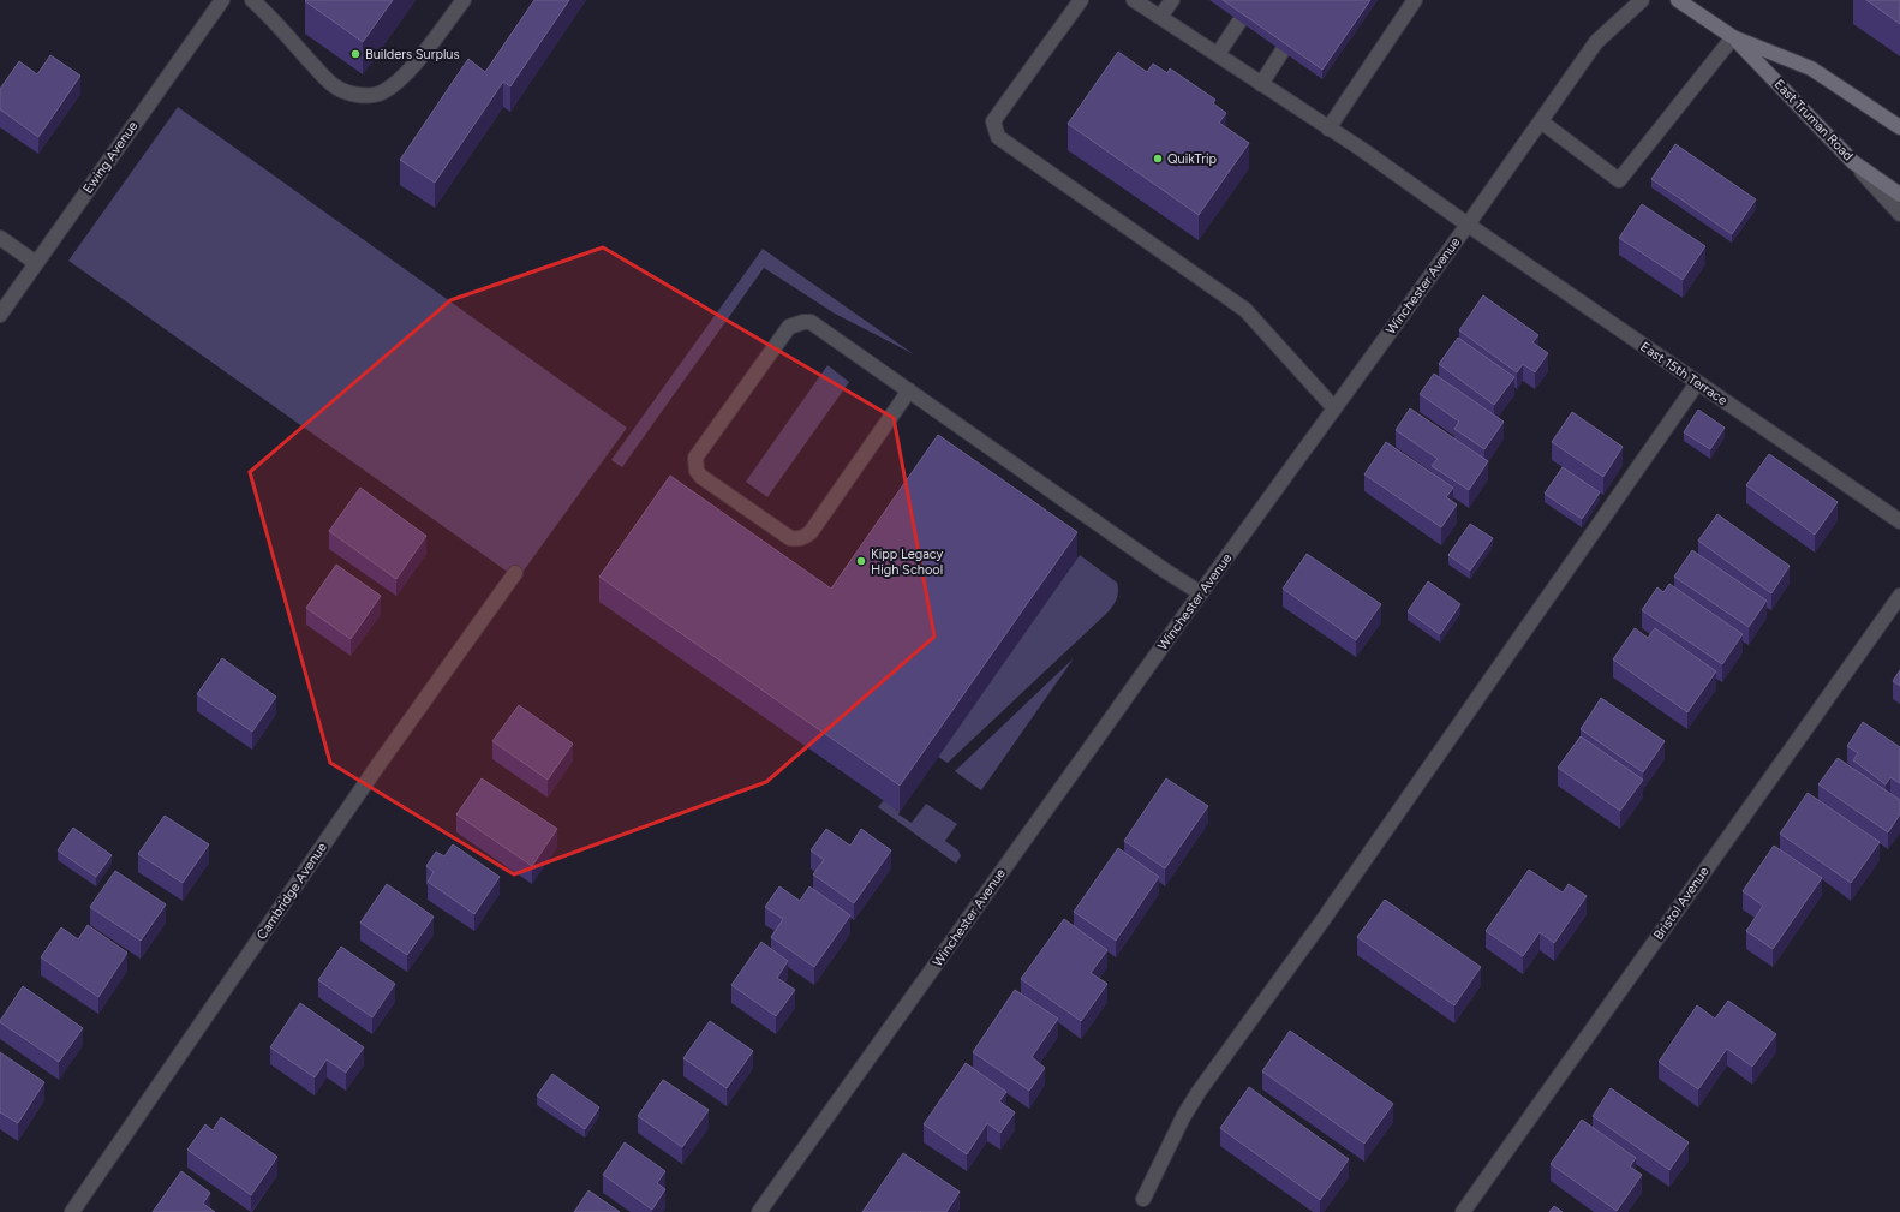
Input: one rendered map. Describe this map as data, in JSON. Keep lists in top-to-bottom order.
{
  "streets": {
    "main road": ["East Truman Road"],
    "street": [
      "Ewing Avenue",
      "Winchester Avenue",
      "East 15th Terrace",
      "Cambridge Avenue",
      "Bristol Avenue"
    ]
  },
  "crossings": [
    ["Winchester Avenue", "East 15th Terrace"]
  ],
  "places": ["Builders Surplus", "QuikTrip", "Kipp Legacy High School"]
}
